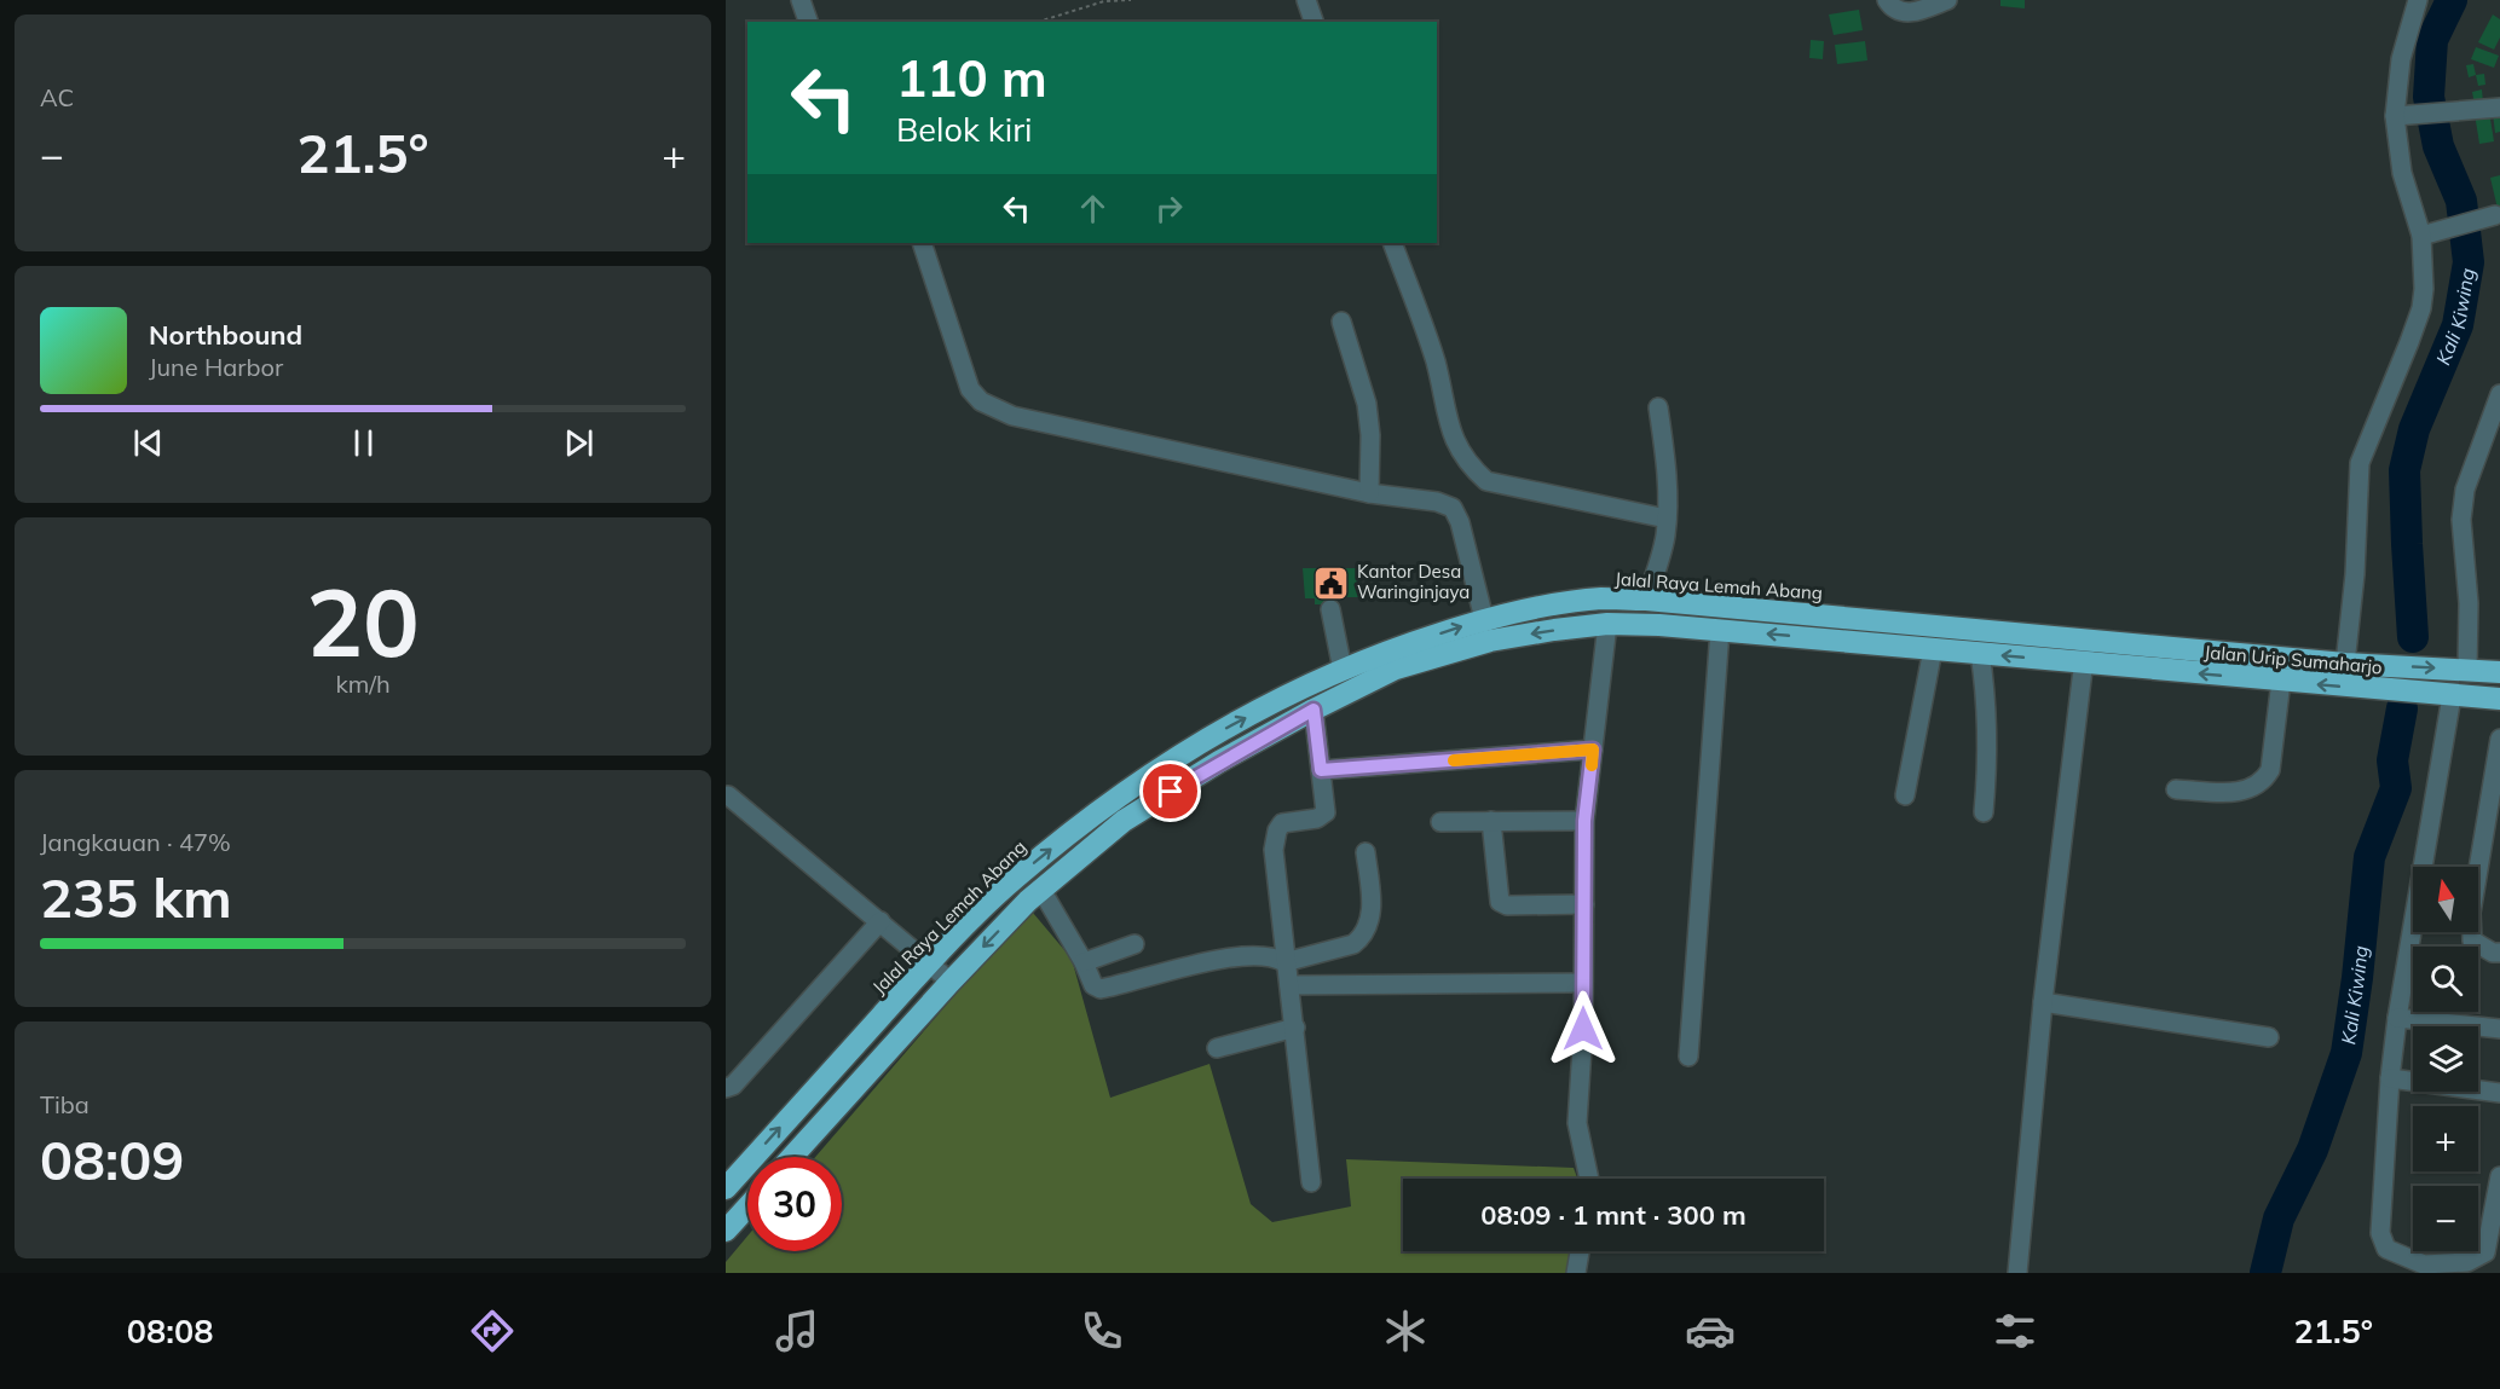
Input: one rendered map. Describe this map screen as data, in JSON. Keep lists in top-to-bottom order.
{
  "streets": {
    "highway": ["Jalal Raya Lemah Abang", "Jalan Urip Sumaharjo"]
  },
  "crossings": [
    ["Jalal Raya Lemah Abang", "Jalan Urip Sumaharjo"]
  ],
  "water": ["Kali Kiwing"],
  "places": {
    "public building": ["Kantor Desa Waringinjaya"]
  },
  "north": "top",
  "page": {
    "tile": [
      "AC",
      ["20", "km/h"],
      ["Jangkauan · 47%", "235 km"],
      ["Tiba", "08:09"]
    ],
    "turn": ["110 m", "Belok kiri"],
    "heat": ["−", "21.5°", "+"],
    "song": ["Northbound", "June Harbor"],
    "map_buttons": ["+", "−"],
    "limit": "30",
    "trip": "08:09 · 1 mnt · 300 m",
    "tabs": ["08:08", "21.5°"]
  }
}
